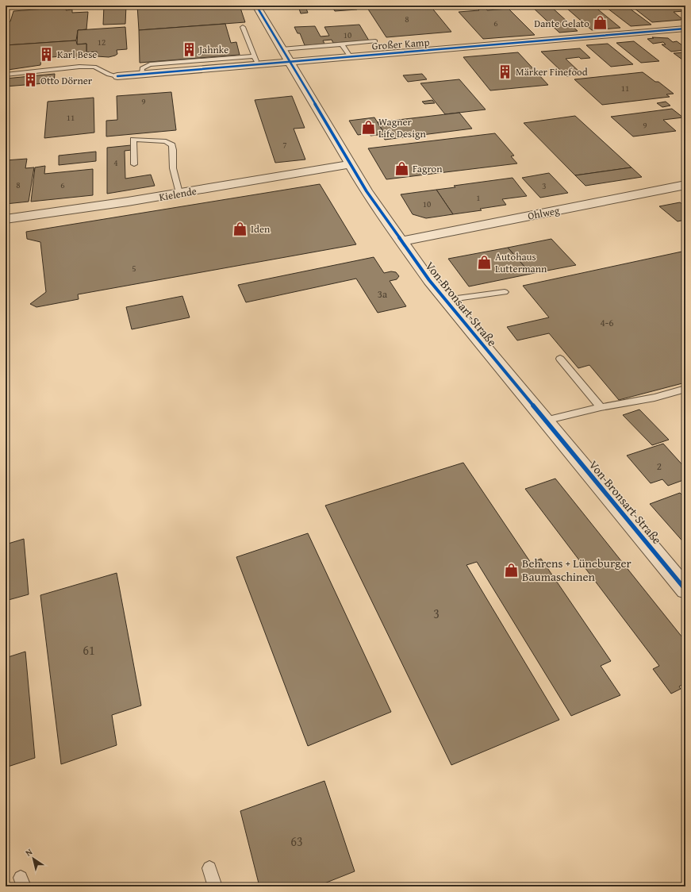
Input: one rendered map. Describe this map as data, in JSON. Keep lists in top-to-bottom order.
{
  "streets": {
    "street": [
      "Großer Kamp",
      "Kielende",
      "Ohlweg",
      "Von-Bronsart-Straße"
    ]
  },
  "crossings": [
    ["Großer Kamp", "Von-Bronsart-Straße"],
    ["Kielende", "Von-Bronsart-Straße"],
    ["Ohlweg", "Von-Bronsart-Straße"]
  ],
  "places": {
    "shop": [
      "Dante Gelato",
      "Wagner Life Design",
      "Fagron",
      "Iden",
      "Autohaus Luttermann",
      "Behrens + Lüneburger Baumaschinen"
    ],
    "building": [
      "Jahnke",
      "Karl Bese",
      "Märker Finefood",
      "Otto Dörner"
    ]
  },
  "house_numbers": [
    "8",
    "6",
    "10",
    "12",
    "11",
    "9",
    "11",
    "9",
    "7",
    "4",
    "8",
    "6",
    "3",
    "1",
    "10",
    "5",
    "3a",
    "4-6",
    "2",
    "3",
    "61",
    "63"
  ],
  "north": "top left"
}
